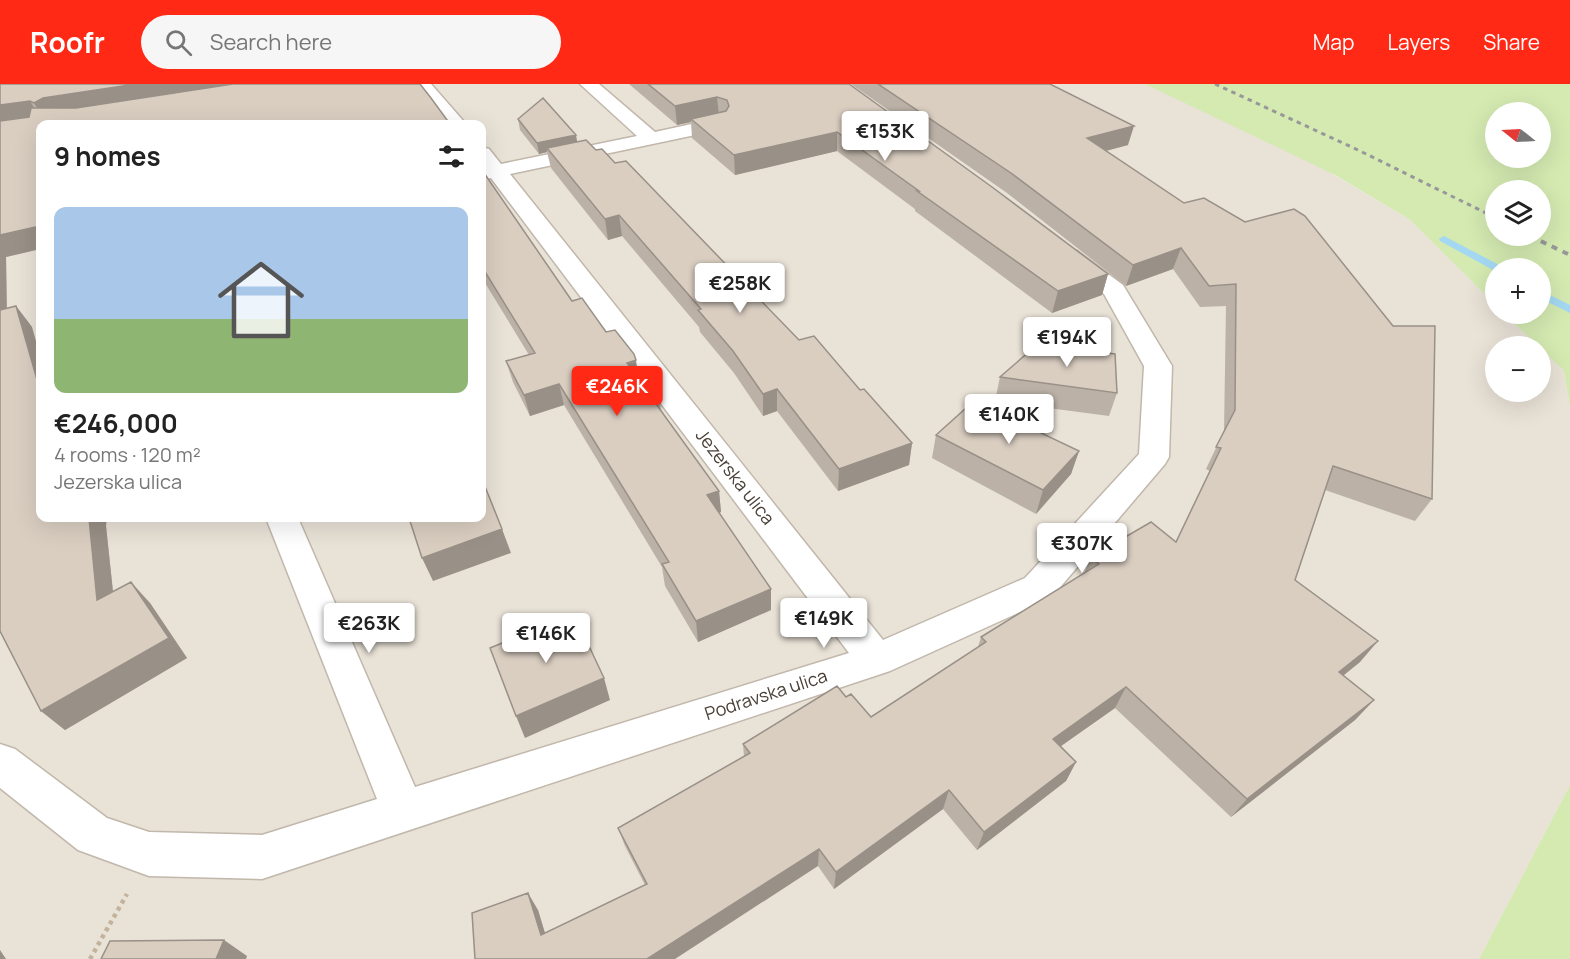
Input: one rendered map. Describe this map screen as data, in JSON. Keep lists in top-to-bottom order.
{
  "streets": {
    "street": ["Jezerska ulica", "Podravska ulica"]
  },
  "crossings": [
    ["Jezerska ulica", "Podravska ulica"]
  ],
  "north": "left",
  "page": {
    "header": "Roofr",
    "search": "Search here",
    "nav": ["Map", "Layers", "Share"],
    "map_buttons": ["+", "−"],
    "price": [
      "€153K",
      "€258K",
      "€194K",
      "€246K",
      "€140K",
      "€307K",
      "€149K",
      "€263K",
      "€146K"
    ],
    "heading": "9 homes",
    "list": [
      {
        "name": "€246,000",
        "note": "4 rooms · 120 m² · Jezerska ulica"
      }
    ]
  }
}
